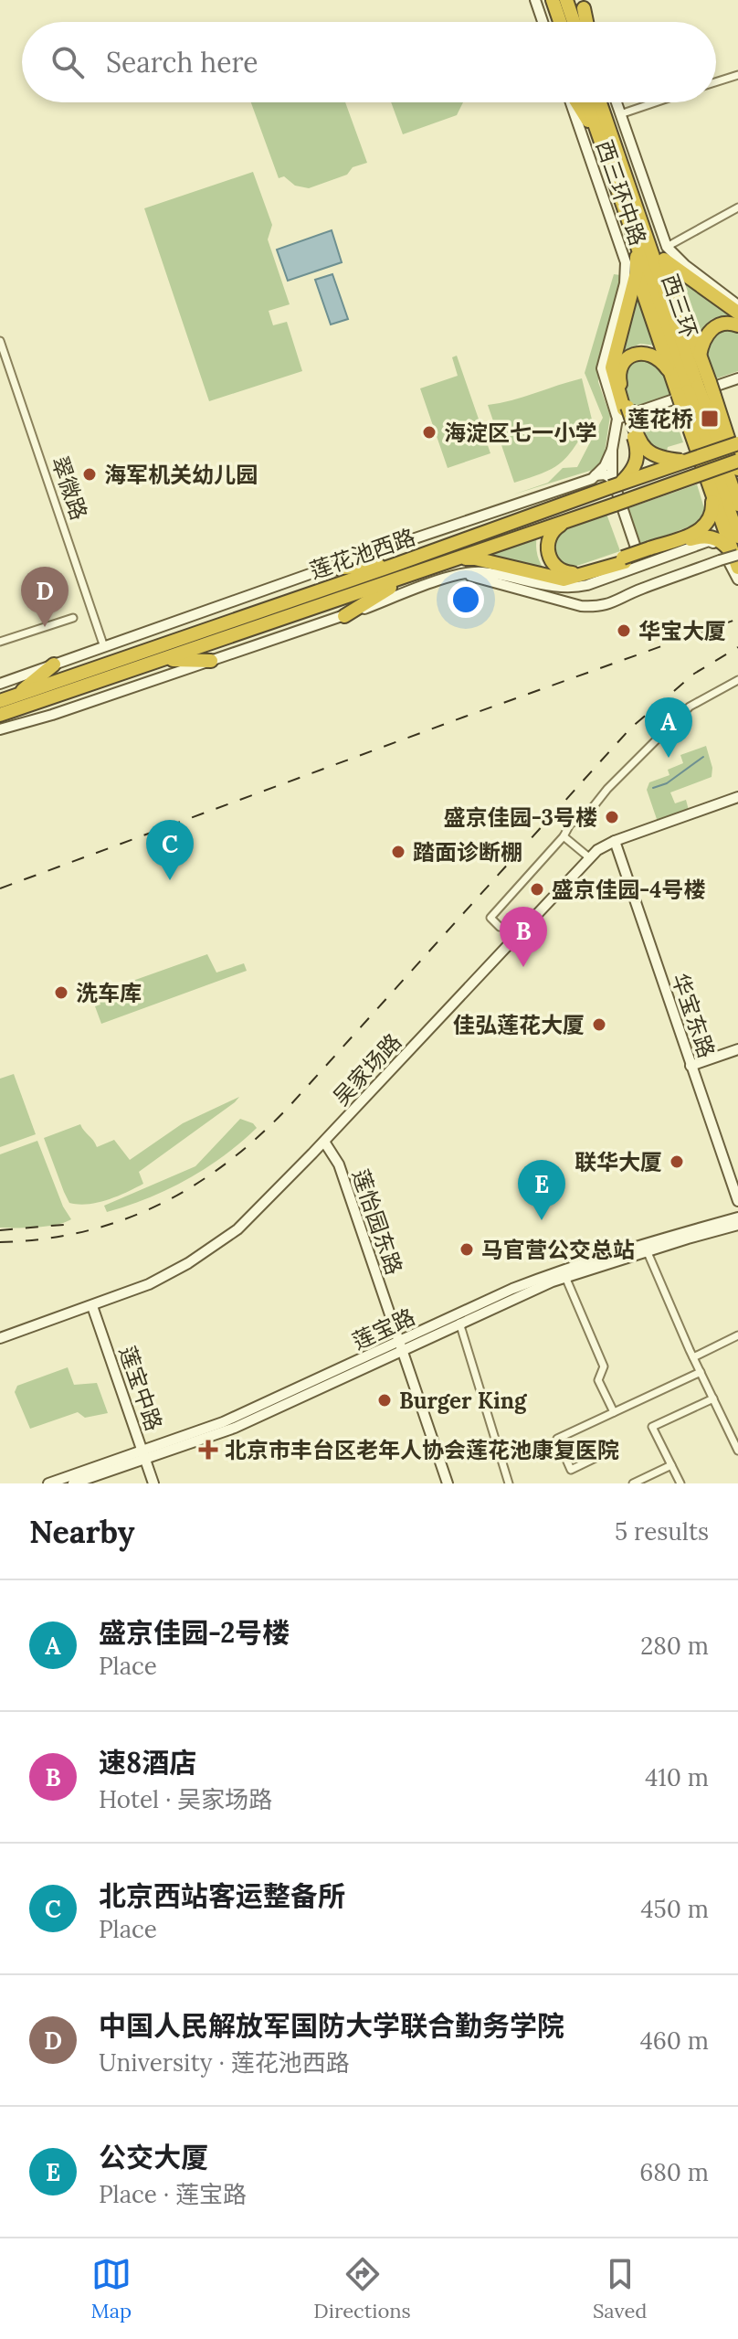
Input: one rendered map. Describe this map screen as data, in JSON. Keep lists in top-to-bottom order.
{
  "streets": {
    "highway": ["西三环", "莲花池西路"],
    "street": [
      "西三环中路",
      "翠微路",
      "华宝东路",
      "吴家场路",
      "莲怡园东路",
      "莲宝路",
      "莲宝中路"
    ]
  },
  "crossings": [
    ["西三环中路", "莲花池西路"],
    ["翠微路", "莲花池西路"],
    ["华宝东路", "吴家场路"],
    ["吴家场路", "莲怡园东路"],
    ["吴家场路", "莲宝中路"],
    ["莲怡园东路", "莲宝路"],
    ["莲宝路", "莲宝中路"]
  ],
  "places": {
    "transit": ["莲花桥"],
    "other": [
      "海淀区七一小学",
      "海军机关幼儿园",
      "华宝大厦",
      "盛京佳园-3号楼",
      "踏面诊断棚",
      "盛京佳园-4号楼",
      "洗车库",
      "佳弘莲花大厦",
      "联华大厦",
      "马官营公交总站",
      "Burger King"
    ],
    "health": ["北京市丰台区老年人协会莲花池康复医院"]
  },
  "page": {
    "search": "Search here",
    "pins": [
      "D",
      "A",
      "C",
      "B",
      "E"
    ],
    "heading": ["Nearby", "5 results"],
    "list": [
      {
        "mark": "A",
        "name": "盛京佳园-2号楼",
        "note": "Place",
        "value": "280 m"
      },
      {
        "mark": "B",
        "name": "速8酒店",
        "note": "Hotel · 吴家场路",
        "value": "410 m"
      },
      {
        "mark": "C",
        "name": "北京西站客运整备所",
        "note": "Place",
        "value": "450 m"
      },
      {
        "mark": "D",
        "name": "中国人民解放军国防大学联合勤务学院",
        "note": "University · 莲花池西路",
        "value": "460 m"
      },
      {
        "mark": "E",
        "name": "公交大厦",
        "note": "Place · 莲宝路",
        "value": "680 m"
      }
    ],
    "nav": ["Map", "Directions", "Saved"]
  }
}
